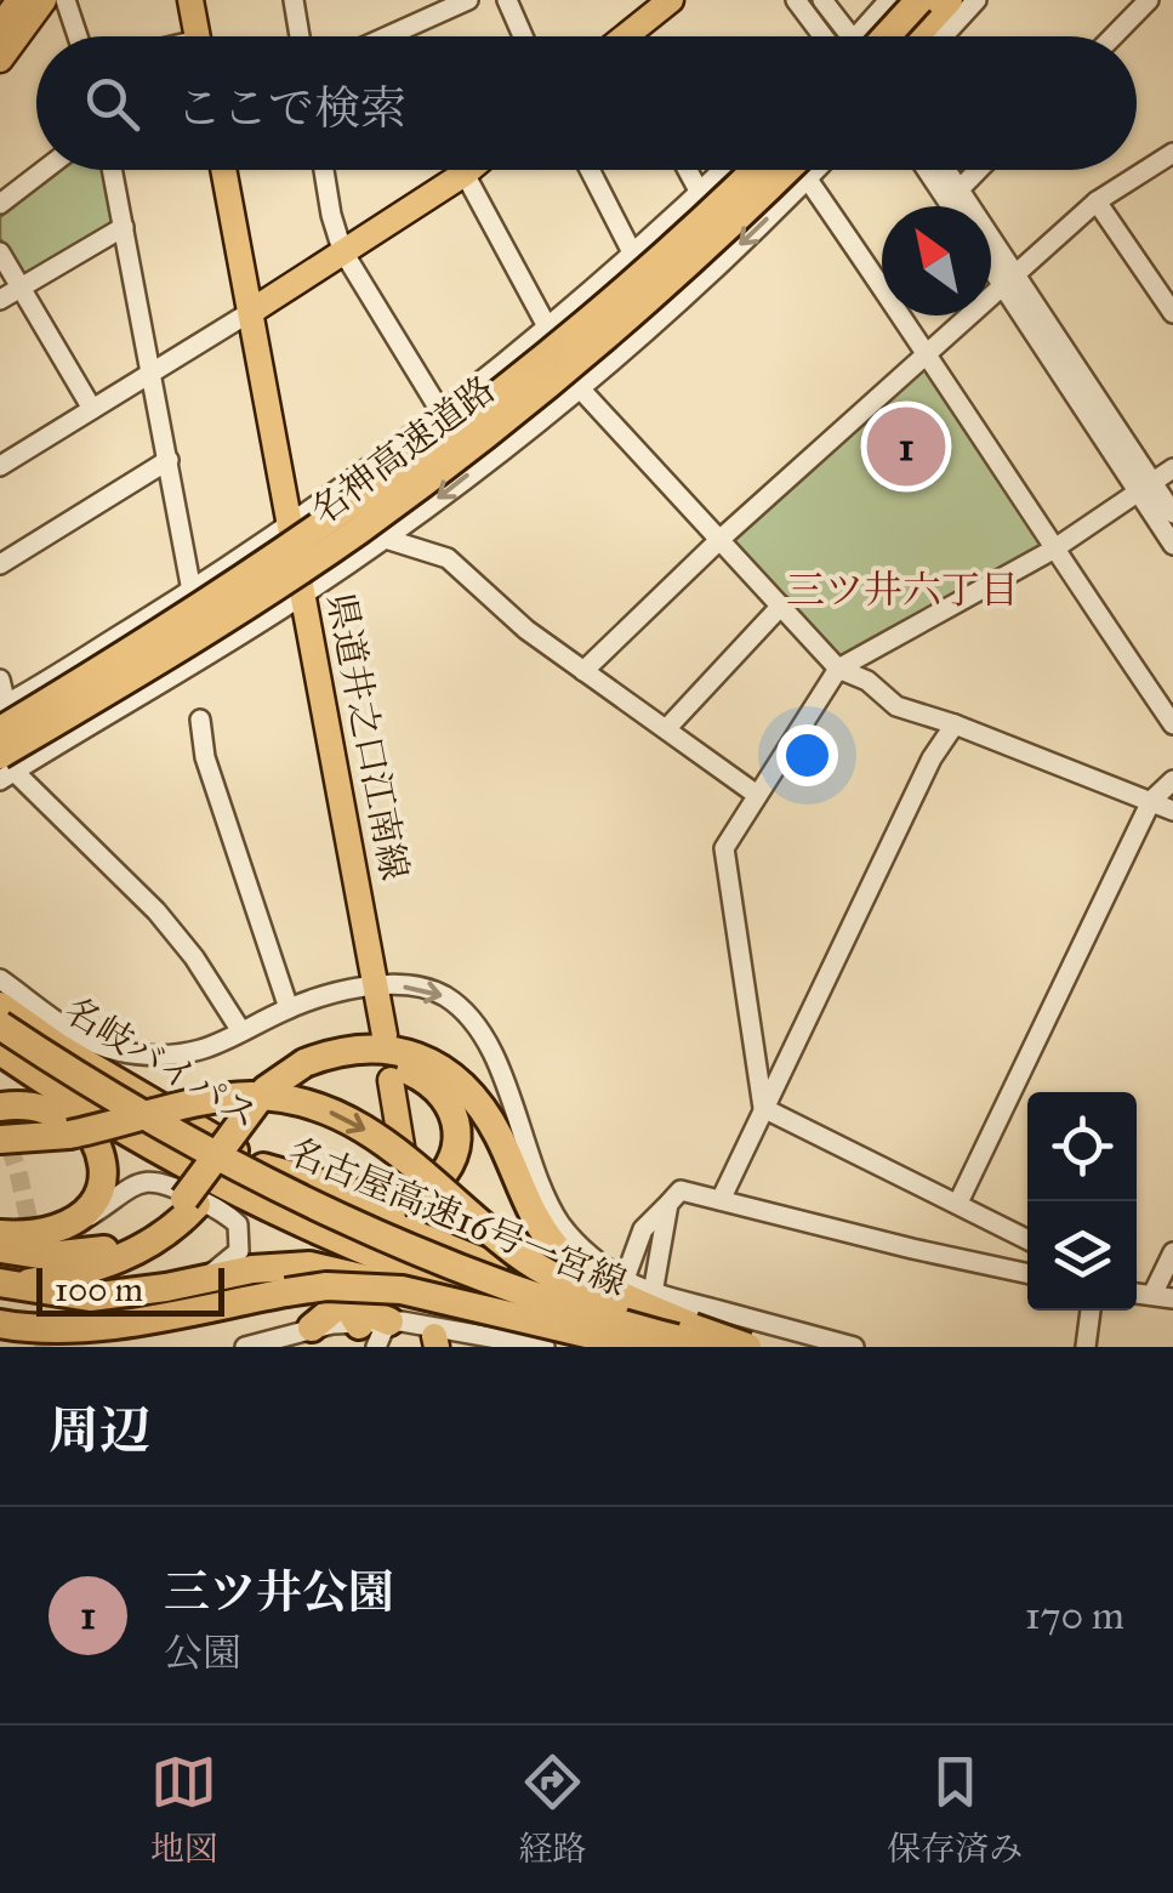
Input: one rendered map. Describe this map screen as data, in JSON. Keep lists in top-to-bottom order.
{
  "streets": {
    "highway": ["名神高速道路", "名岐バイパス", "名古屋高速16号一宮線"],
    "main road": ["県道井之口江南線"]
  },
  "crossings": [
    ["名岐バイパス", "名古屋高速16号一宮線"]
  ],
  "districts": ["三ツ井六丁目"],
  "scale_bar": "100 m",
  "north": "top left",
  "page": {
    "search": "ここで検索",
    "pins": "1",
    "scale": "100 m",
    "heading": "周辺",
    "list": [
      {
        "mark": "1",
        "name": "三ツ井公園",
        "note": "公園",
        "value": "170 m"
      }
    ],
    "nav": ["地図", "経路", "保存済み"]
  }
}
